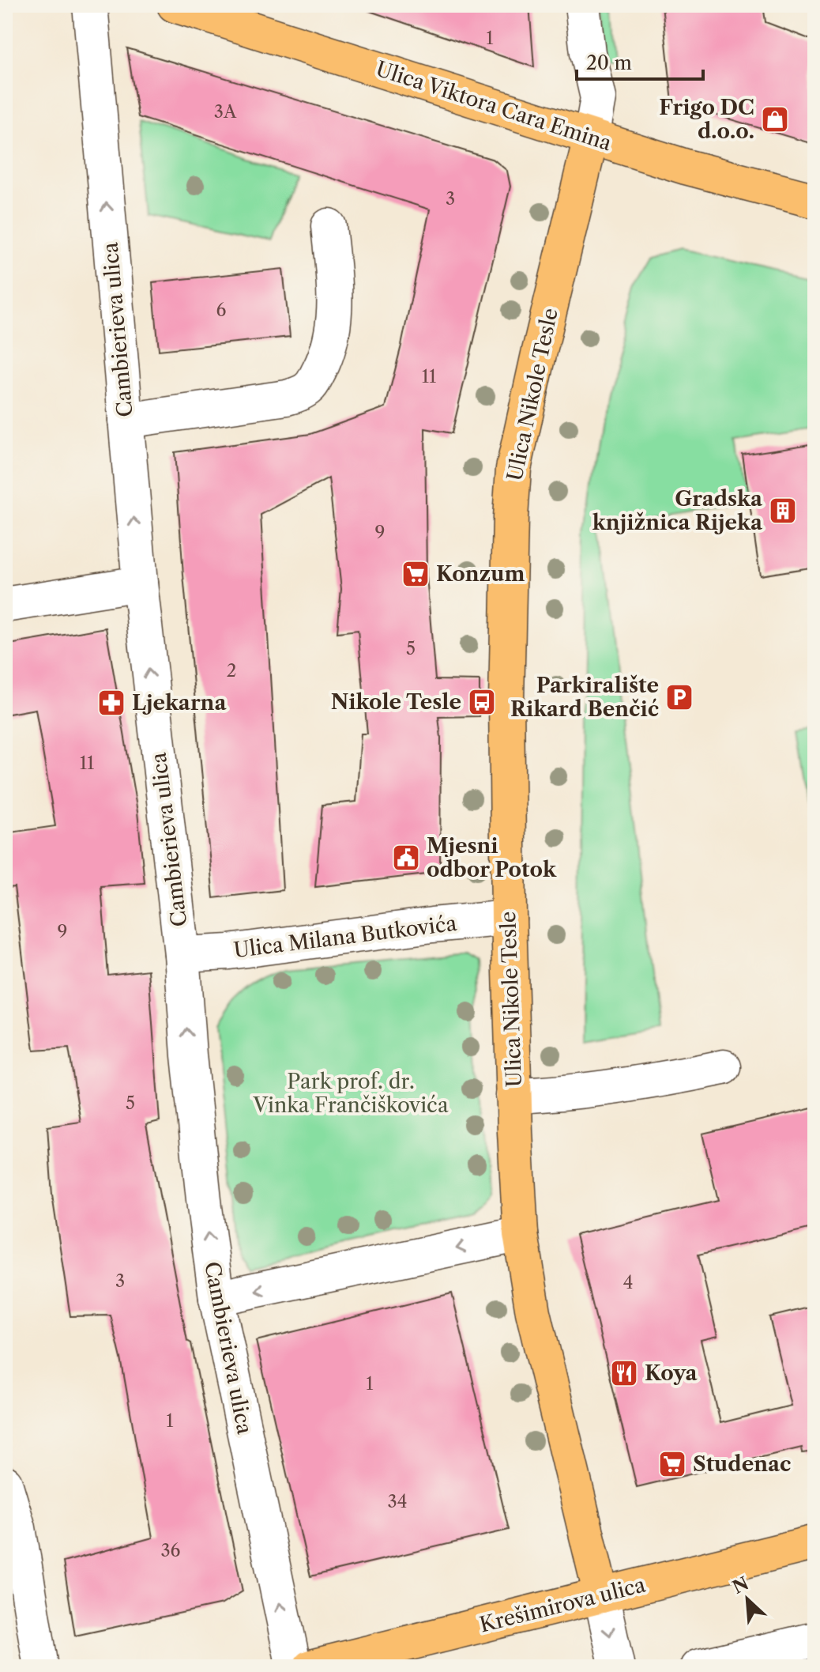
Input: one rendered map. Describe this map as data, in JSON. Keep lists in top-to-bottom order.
{
  "streets": {
    "main road": ["Ulica Viktora Cara Emina", "Ulica Nikole Tesle", "Krešimirova ulica"],
    "street": ["Cambierieva ulica", "Ulica Milana Butkovića"]
  },
  "crossings": [
    ["Ulica Viktora Cara Emina", "Ulica Nikole Tesle"],
    ["Cambierieva ulica", "Ulica Milana Butkovića"],
    ["Ulica Nikole Tesle", "Ulica Milana Butkovića"],
    ["Ulica Nikole Tesle", "Krešimirova ulica"]
  ],
  "one_way": ["Cambierieva ulica"],
  "parks": ["Park prof. dr. Vinka Frančiškovića"],
  "places": {
    "shop": ["Frigo DC d.o.o."],
    "building": ["Gradska knjižnica Rijeka"],
    "supermarket": ["Konzum", "Studenac"],
    "parking": ["Parkiralište Rikard Benčić"],
    "bus stop": ["Nikole Tesle"],
    "pharmacy": ["Ljekarna"],
    "public building": ["Mjesni odbor Potok"],
    "restaurant": ["Koya"]
  },
  "house_numbers": [
    "1",
    "3A",
    "3",
    "6",
    "11",
    "9",
    "5",
    "2",
    "11",
    "9",
    "5",
    "3",
    "4",
    "1",
    "1",
    "34",
    "36"
  ],
  "scale_bar": "20 m",
  "north": "top left"
}
